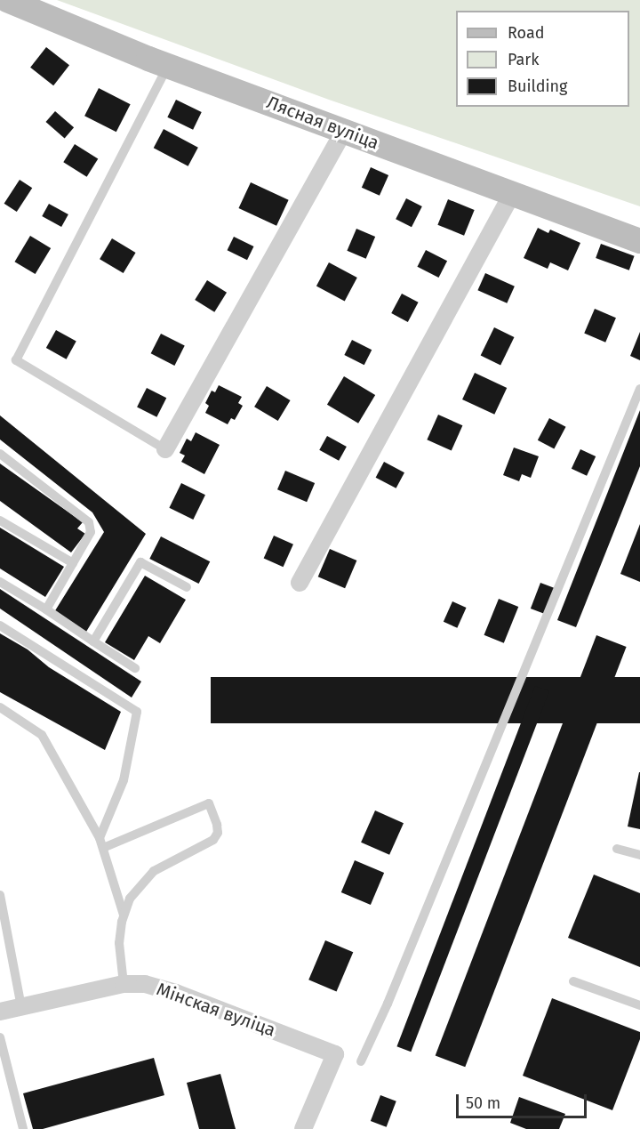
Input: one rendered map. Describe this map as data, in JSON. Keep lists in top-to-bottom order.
{
  "streets": {
    "street": ["Лясная вуліца", "Мінская вуліца"]
  },
  "legend": ["Road", "Park", "Building"],
  "scale_bar": "50 m"
}
